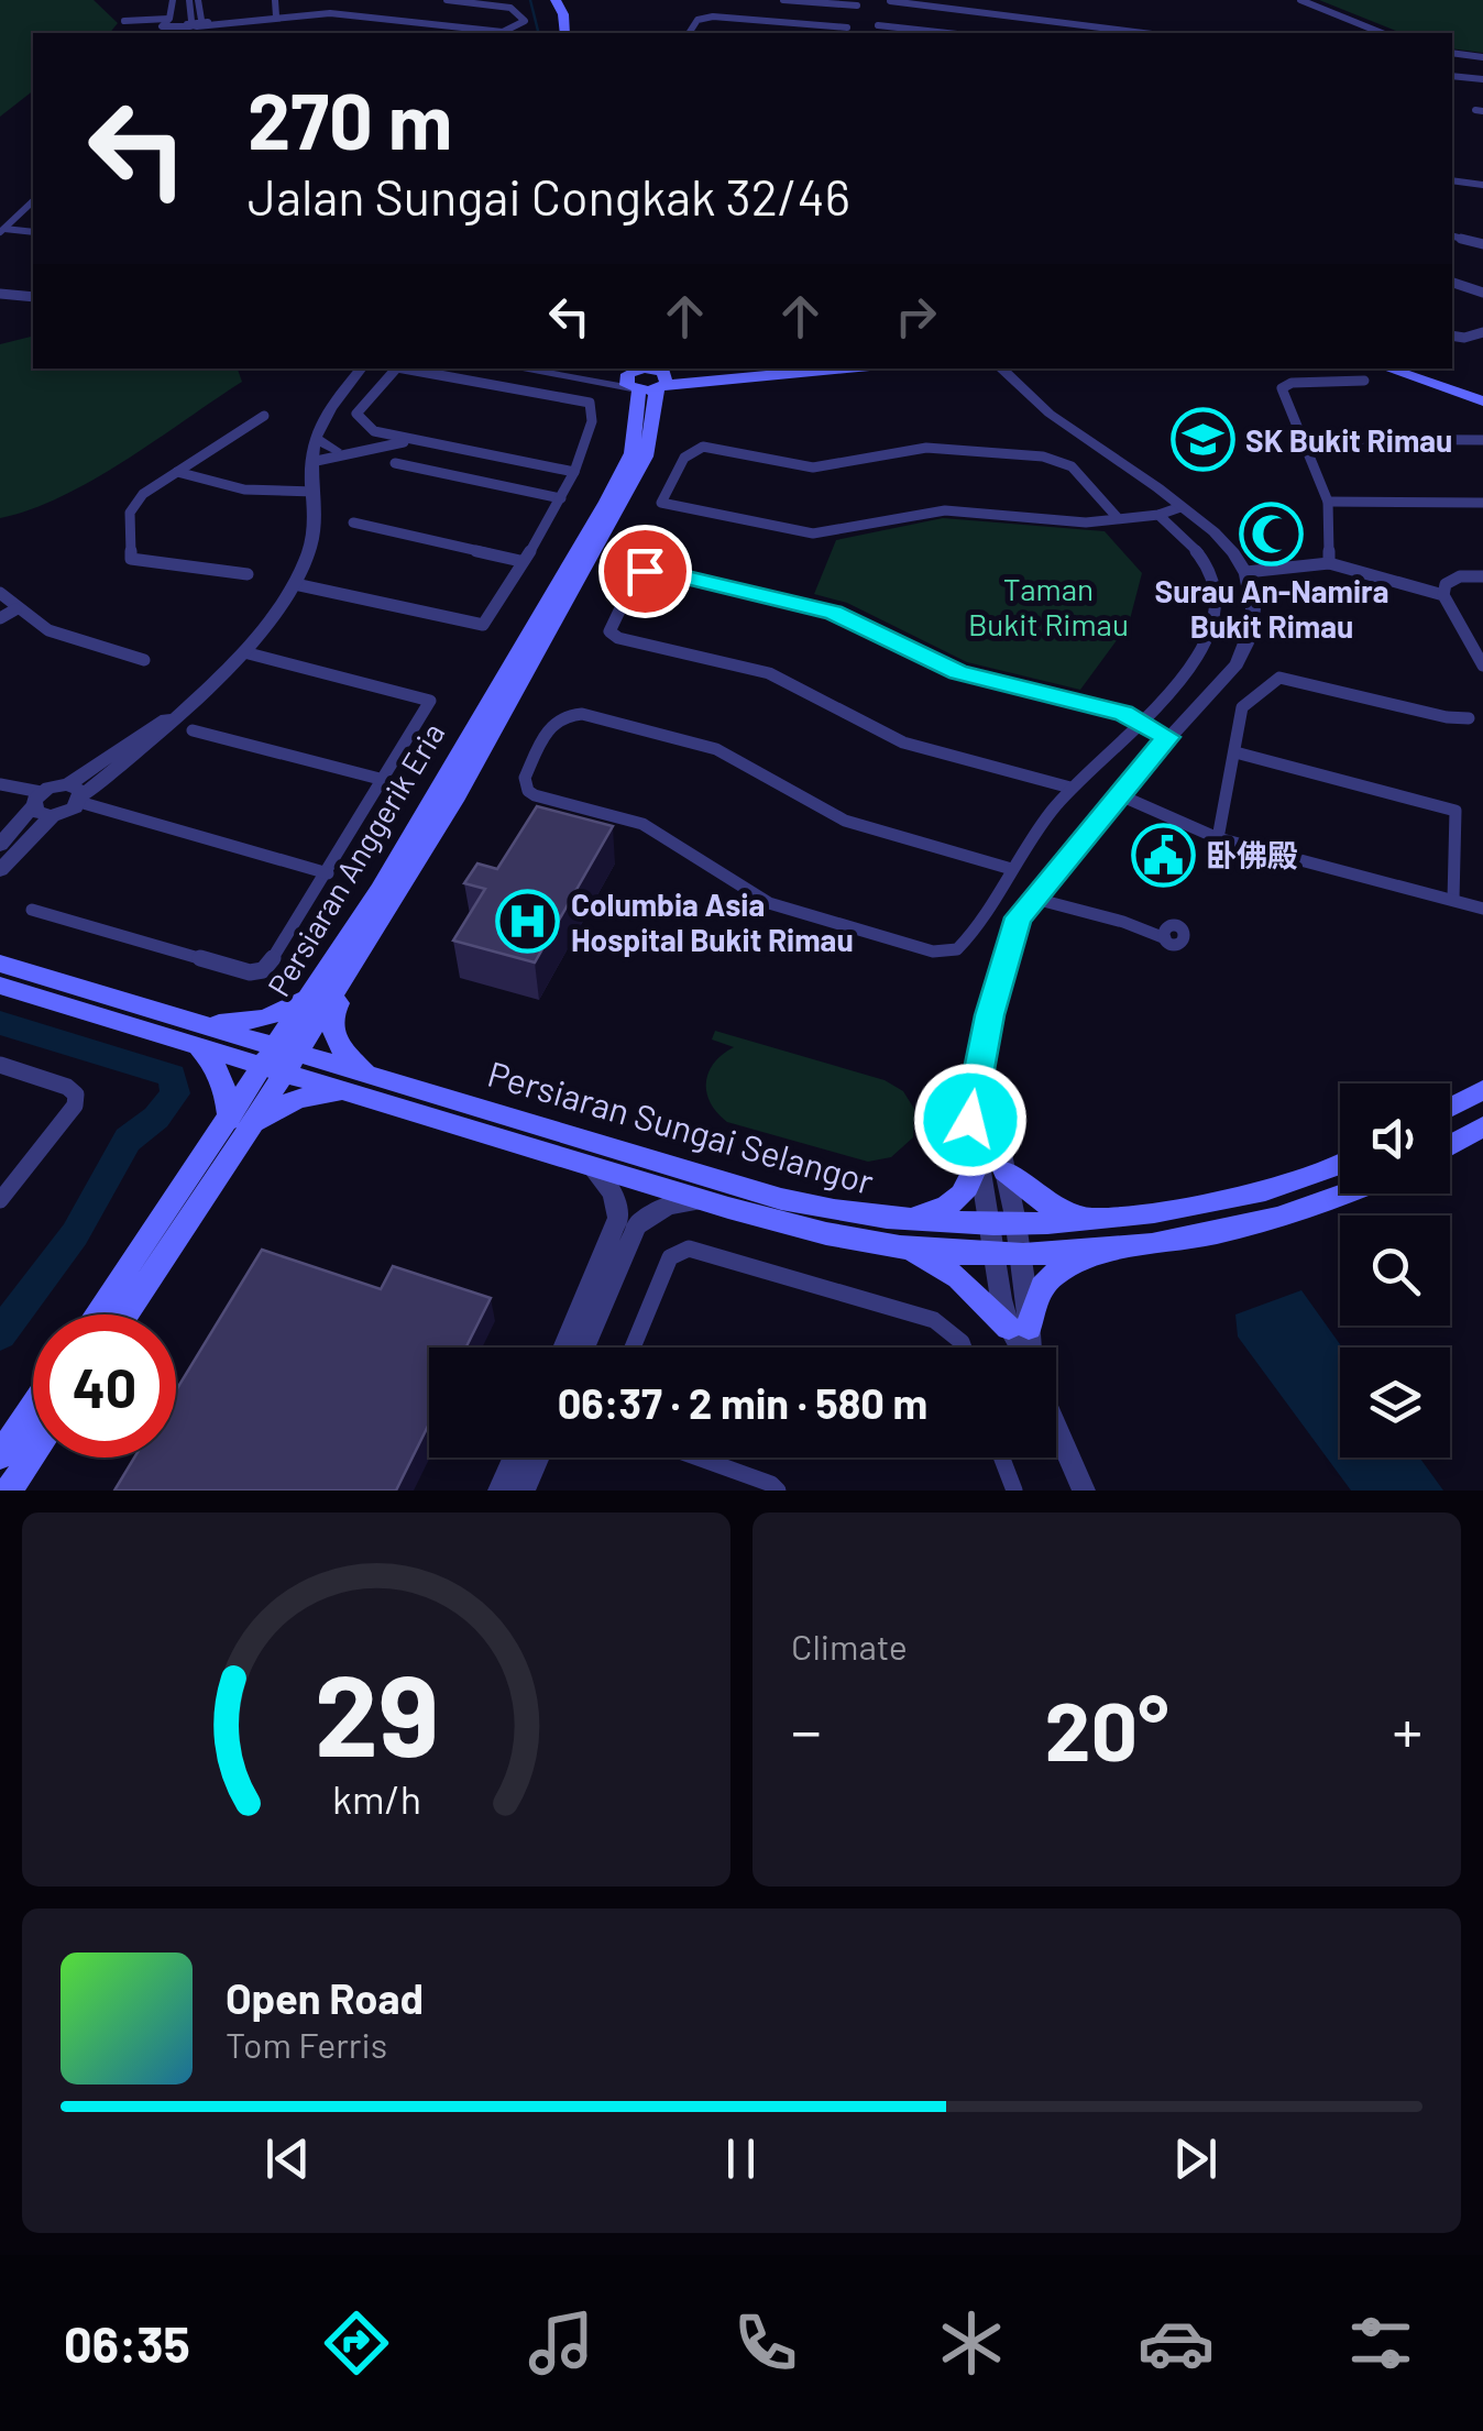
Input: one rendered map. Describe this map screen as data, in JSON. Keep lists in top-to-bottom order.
{
  "streets": {
    "main road": ["Persiaran Anggerik Eria", "Persiaran Sungai Selangor"]
  },
  "crossings": [
    ["Persiaran Anggerik Eria", "Persiaran Sungai Selangor"]
  ],
  "parks": ["Taman Bukit Rimau"],
  "places": {
    "school or university": ["SK Bukit Rimau"],
    "mosque": ["Surau An-Namira Bukit Rimau"],
    "public building": ["卧佛殿"],
    "hospital": ["Columbia Asia Hospital Bukit Rimau"]
  },
  "page": {
    "turn": ["270 m", "Jalan Sungai Congkak 32/46"],
    "limit": "40",
    "trip": "06:37 · 2 min · 580 m",
    "tile": "Climate",
    "heat": ["−", "20°", "+"],
    "song": ["Open Road", "Tom Ferris"],
    "tabs": "06:35",
    "gauge": ["29", "km/h"]
  }
}
